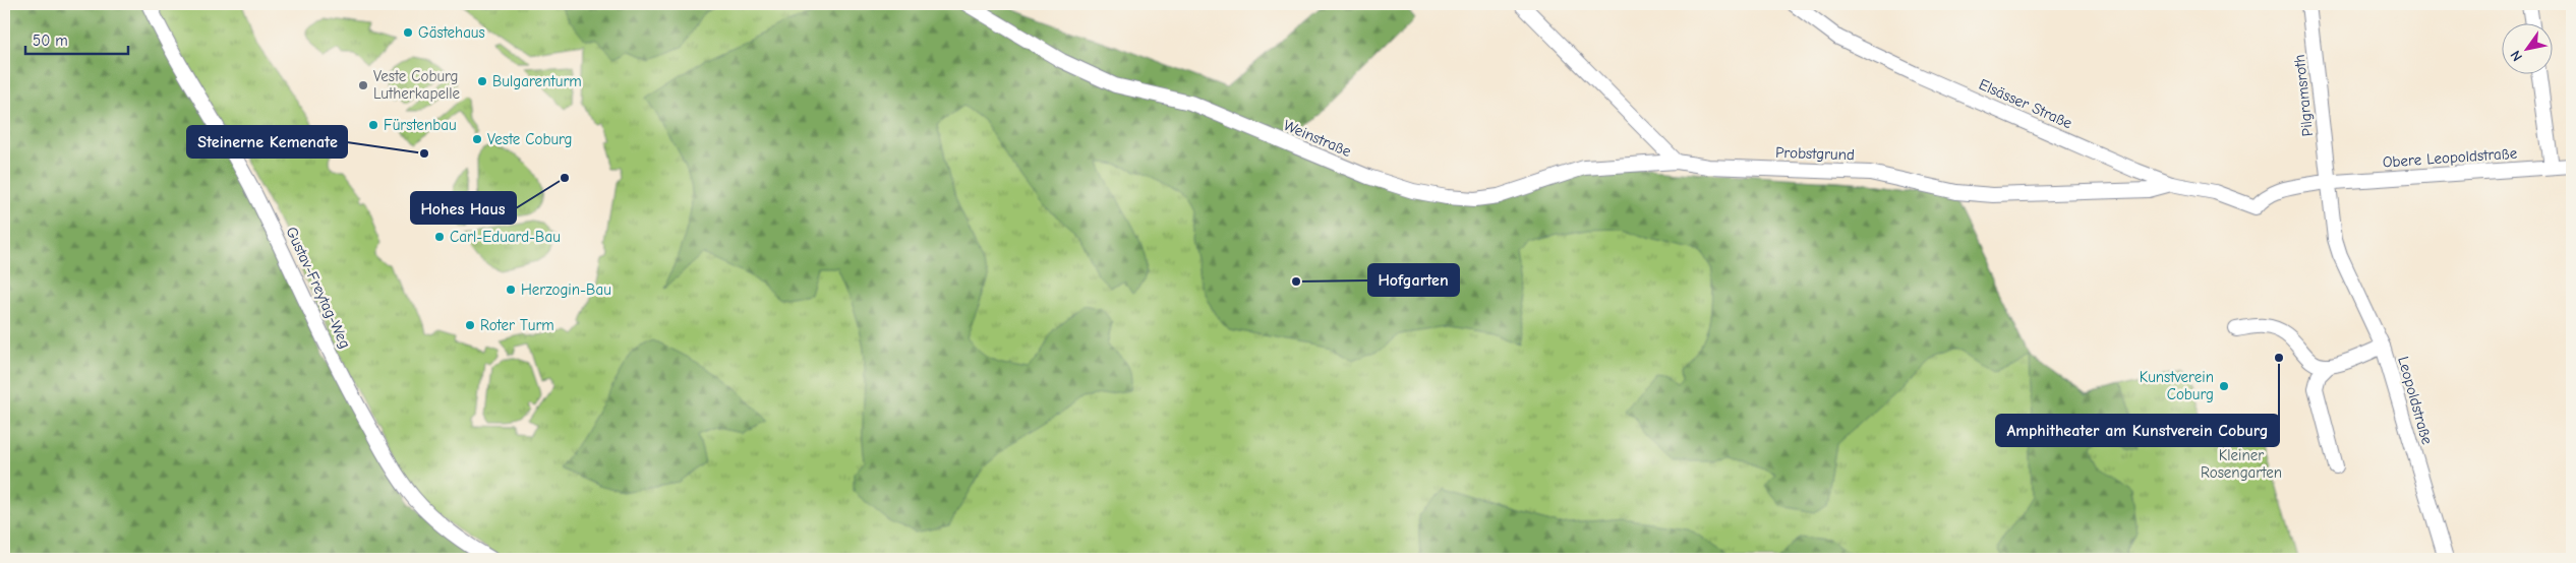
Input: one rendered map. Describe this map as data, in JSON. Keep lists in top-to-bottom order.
{
  "streets": {
    "street": [
      "Pilgramsroth",
      "Elsässer Straße",
      "Weinstraße",
      "Probstgrund",
      "Obere Leopoldstraße",
      "Gustav-Freytag-Weg",
      "Leopoldstraße"
    ]
  },
  "crossings": [
    ["Pilgramsroth", "Obere Leopoldstraße"],
    ["Pilgramsroth", "Leopoldstraße"],
    ["Elsässer Straße", "Probstgrund"],
    ["Elsässer Straße", "Obere Leopoldstraße"],
    ["Weinstraße", "Probstgrund"]
  ],
  "parks": ["Kleiner Rosengarten"],
  "places": [
    "Gästehaus",
    "Bulgarenturm",
    "Veste Coburg Lutherkapelle",
    "Fürstenbau",
    "Veste Coburg",
    "Steinerne Kemenate",
    "Hohes Haus",
    "Carl-Eduard-Bau",
    "Hofgarten",
    "Herzogin-Bau",
    "Roter Turm",
    "Amphitheater am Kunstverein Coburg",
    "Kunstverein Coburg"
  ],
  "scale_bar": "50 m",
  "north": "bottom left"
}
